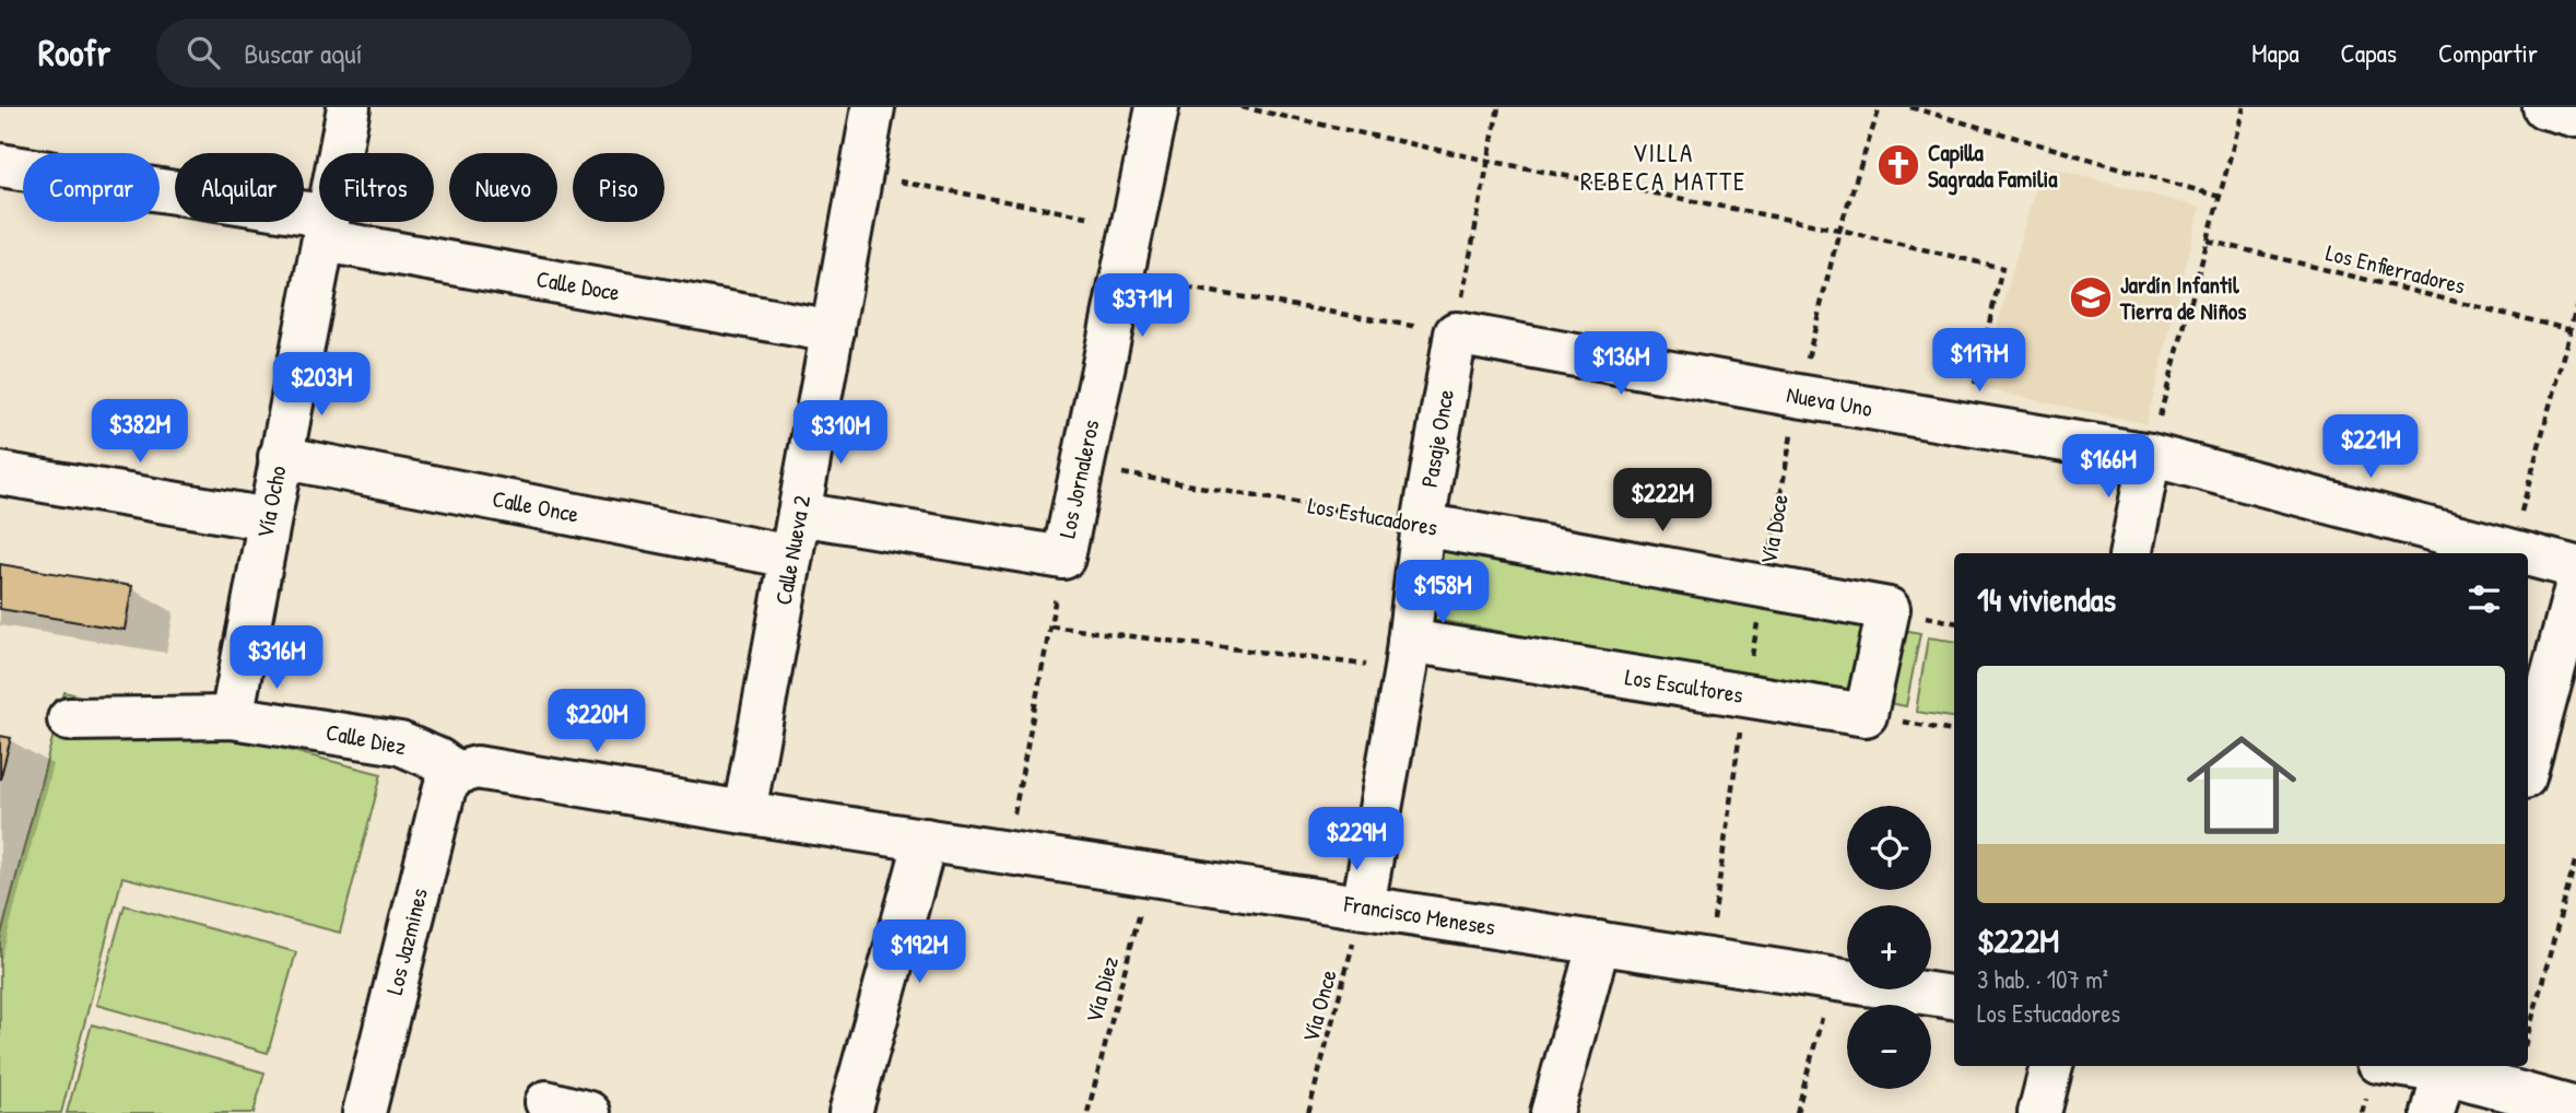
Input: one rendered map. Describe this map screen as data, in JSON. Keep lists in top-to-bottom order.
{
  "streets": {
    "street": [
      "Calle Doce",
      "Nueva Uno",
      "Pasaje Once",
      "Los Jornaleros",
      "Vía Ocho",
      "Calle Once",
      "Los Estucadores",
      "Calle Nueva 2",
      "Los Escultores",
      "Calle Diez",
      "Francisco Meneses",
      "Los Jazmines"
    ],
    "path": [
      "Los Enfierradores",
      "Vía Doce",
      "Vía Diez",
      "Vía Once"
    ]
  },
  "crossings": [
    ["Calle Doce", "Vía Ocho"],
    ["Calle Doce", "Calle Nueva 2"],
    ["Nueva Uno", "Pasaje Once"],
    ["Nueva Uno", "Vía Doce"],
    ["Pasaje Once", "Los Estucadores"],
    ["Pasaje Once", "Los Escultores"],
    ["Pasaje Once", "Francisco Meneses"],
    ["Pasaje Once", "Vía Once"],
    ["Los Jornaleros", "Los Estucadores"],
    ["Los Jornaleros", "Francisco Meneses"],
    ["Vía Ocho", "Calle Once"],
    ["Vía Ocho", "Calle Diez"],
    ["Calle Once", "Calle Nueva 2"],
    ["Los Estucadores", "Vía Doce"],
    ["Los Estucadores", "Los Escultores"],
    ["Vía Doce", "Los Escultores"],
    ["Vía Doce", "Francisco Meneses"],
    ["Calle Nueva 2", "Francisco Meneses"],
    ["Calle Diez", "Los Jazmines"],
    ["Francisco Meneses", "Vía Diez"],
    ["Francisco Meneses", "Vía Once"]
  ],
  "districts": ["VILLA REBECA MATTE"],
  "places": {
    "church": ["Capilla Sagrada Familia"],
    "school or university": ["Jardín Infantil Tierra de Niños"]
  },
  "page": {
    "header": "Roofr",
    "search": "Buscar aquí",
    "nav": ["Mapa", "Capas", "Compartir"],
    "chip": [
      "Comprar",
      "Alquilar",
      "Filtros",
      "Nuevo",
      "Piso"
    ],
    "price": [
      "$371M",
      "$117M",
      "$136M",
      "$203M",
      "$382M",
      "$310M",
      "$221M",
      "$166M",
      "$222M",
      "$158M",
      "$316M",
      "$220M",
      "$229M",
      "$192M"
    ],
    "heading": "14 viviendas",
    "list": [
      {
        "name": "$222M",
        "note": "3 hab. · 107 m² · Los Estucadores"
      }
    ],
    "map_buttons": ["+", "−"]
  }
}
